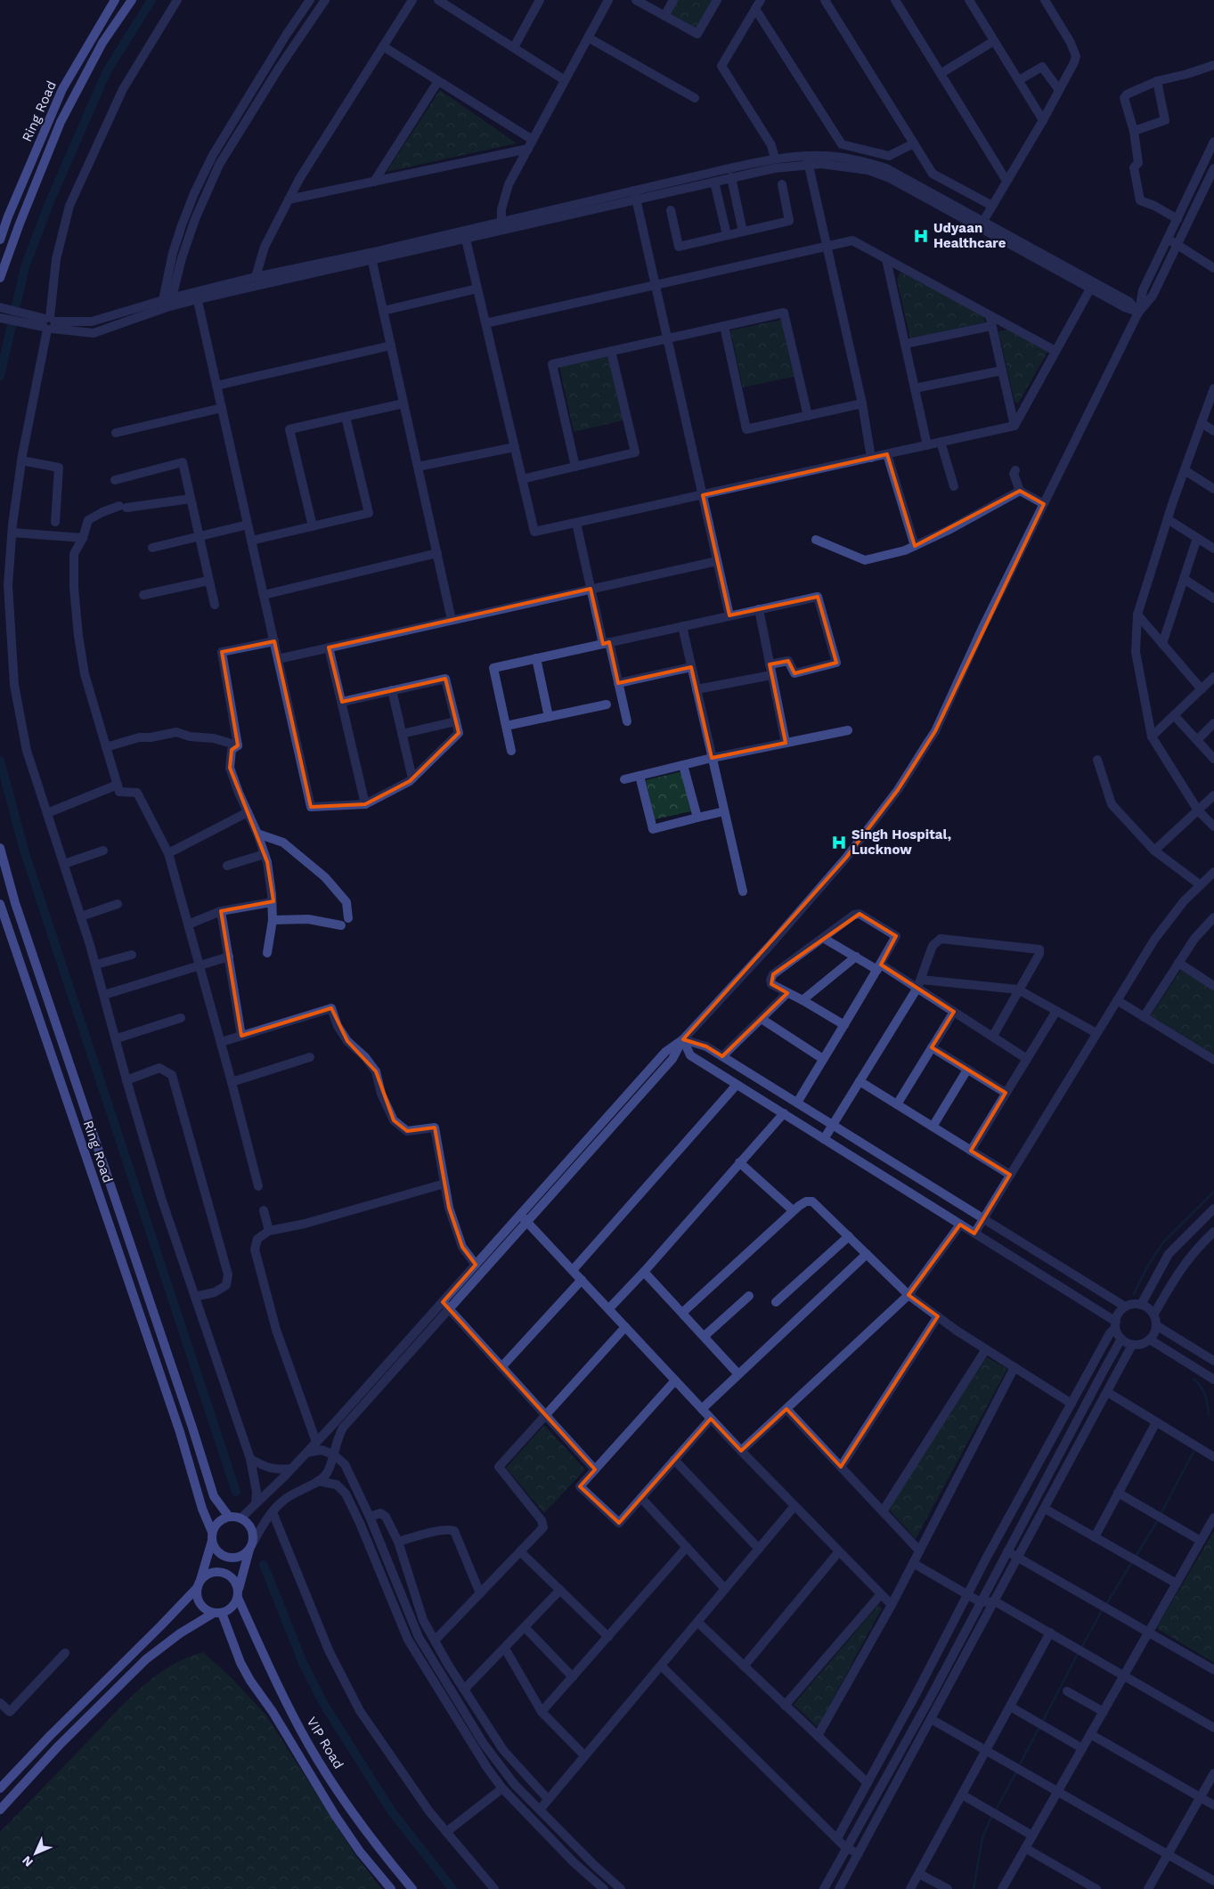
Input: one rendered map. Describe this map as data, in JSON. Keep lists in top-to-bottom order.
{
  "streets": {
    "main road": ["Ring Road", "VIP Road"]
  },
  "places": {
    "hospital": ["Udyaan Healthcare", "Singh Hospital, Lucknow"]
  },
  "north": "bottom left"
}
